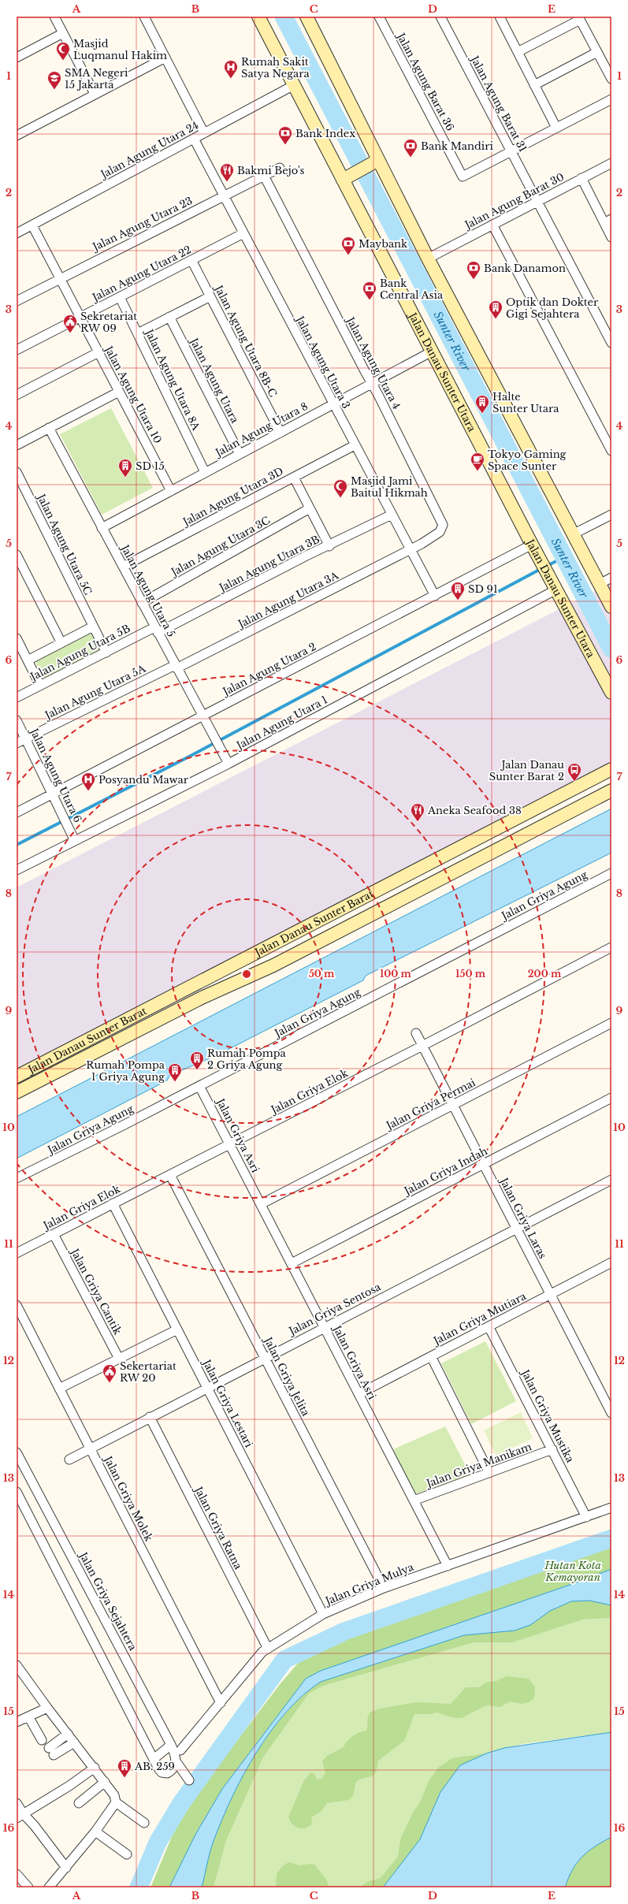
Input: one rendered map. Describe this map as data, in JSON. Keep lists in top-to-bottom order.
{
  "streets": {
    "main road": ["Jalan Danau Sunter Utara", "Jalan Danau Sunter Barat"],
    "street": [
      "Jalan Agung Barat 36",
      "Jalan Agung Barat 31",
      "Jalan Agung Utara 24",
      "Jalan Agung Barat 30",
      "Jalan Agung Utara 23",
      "Jalan Agung Utara 22",
      "Jalan Agung Utara 8B-C",
      "Jalan Agung Utara 3",
      "Jalan Agung Utara 4",
      "Jalan Agung Utara 8A",
      "Jalan Agung Utara",
      "Jalan Agung Utara 10",
      "Jalan Agung Utara 8",
      "Jalan Agung Utara 3D",
      "Jalan Agung Utara 5C",
      "Jalan Agung Utara 3C",
      "Jalan Agung Utara 3B",
      "Jalan Agung Utara 5",
      "Jalan Agung Utara 3A",
      "Jalan Agung Utara 5B",
      "Jalan Agung Utara 2",
      "Jalan Agung Utara 5A",
      "Jalan Agung Utara 1",
      "Jalan Agung Utara 6",
      "Jalan Griya Agung",
      "Jalan Griya Elok",
      "Jalan Griya Permai",
      "Jalan Griya Asri",
      "Jalan Griya Indah",
      "Jalan Griya Laras",
      "Jalan Griya Cantik",
      "Jalan Griya Sentosa",
      "Jalan Griya Mutiara",
      "Jalan Griya Jelita",
      "Jalan Griya Lestari",
      "Jalan Griya Mustika",
      "Jalan Griya Manikam",
      "Jalan Griya Molek",
      "Jalan Griya Ratna",
      "Jalan Griya Mulya",
      "Jalan Griya Sejahtera"
    ]
  },
  "crossings": [
    ["Jalan Agung Barat 36", "Jalan Agung Barat 31"],
    ["Jalan Agung Barat 31", "Jalan Agung Barat 30"],
    ["Jalan Agung Utara 24", "Jalan Agung Utara 3"],
    ["Jalan Agung Utara 24", "Jalan Danau Sunter Utara"],
    ["Jalan Agung Utara 24", "Jalan Agung Utara 10"],
    ["Jalan Agung Utara 23", "Jalan Agung Utara 3"],
    ["Jalan Agung Utara 23", "Jalan Agung Utara 4"],
    ["Jalan Agung Utara 23", "Jalan Agung Utara 10"],
    ["Jalan Agung Utara 22", "Jalan Agung Utara 8B-C"],
    ["Jalan Agung Utara 22", "Jalan Agung Utara 3"],
    ["Jalan Agung Utara 22", "Jalan Agung Utara 8A"],
    ["Jalan Agung Utara 22", "Jalan Agung Utara 10"],
    ["Jalan Agung Utara 8B-C", "Jalan Agung Utara 8"],
    ["Jalan Agung Utara 3", "Jalan Agung Utara 4"],
    ["Jalan Agung Utara 3", "Jalan Agung Utara 8"],
    ["Jalan Agung Utara 3", "Jalan Agung Utara 3D"],
    ["Jalan Agung Utara 3", "Jalan Agung Utara 3B"],
    ["Jalan Agung Utara 3", "Jalan Agung Utara 3A"],
    ["Jalan Agung Utara 3", "Jalan Agung Utara 2"],
    ["Jalan Agung Utara 4", "Jalan Agung Utara 8"],
    ["Jalan Agung Utara 4", "Jalan Agung Utara 3A"],
    ["Jalan Danau Sunter Utara", "Jalan Agung Utara 8"],
    ["Jalan Danau Sunter Utara", "Jalan Agung Utara 2"],
    ["Jalan Danau Sunter Utara", "Jalan Agung Utara 1"],
    ["Jalan Agung Utara 8A", "Jalan Agung Utara 8"],
    ["Jalan Agung Utara", "Jalan Agung Utara 8"],
    ["Jalan Agung Utara 10", "Jalan Agung Utara 8"],
    ["Jalan Agung Utara 8", "Jalan Agung Utara 5"],
    ["Jalan Agung Utara 3D", "Jalan Agung Utara 5"],
    ["Jalan Agung Utara 5C", "Jalan Agung Utara 5B"],
    ["Jalan Agung Utara 3C", "Jalan Agung Utara 5"],
    ["Jalan Agung Utara 3B", "Jalan Agung Utara 5"],
    ["Jalan Agung Utara 3B", "Jalan Agung Utara 5B"],
    ["Jalan Agung Utara 5", "Jalan Agung Utara 3A"],
    ["Jalan Agung Utara 5", "Jalan Agung Utara 5B"],
    ["Jalan Agung Utara 5", "Jalan Agung Utara 2"],
    ["Jalan Agung Utara 5", "Jalan Agung Utara 5A"],
    ["Jalan Agung Utara 5", "Jalan Agung Utara 1"],
    ["Jalan Agung Utara 3A", "Jalan Agung Utara 5A"],
    ["Jalan Agung Utara 2", "Jalan Agung Utara 6"],
    ["Jalan Agung Utara 5A", "Jalan Agung Utara 6"],
    ["Jalan Agung Utara 1", "Jalan Agung Utara 6"],
    ["Jalan Griya Agung", "Jalan Griya Asri"],
    ["Jalan Griya Elok", "Jalan Griya Asri"],
    ["Jalan Griya Elok", "Jalan Griya Laras"],
    ["Jalan Griya Elok", "Jalan Griya Cantik"],
    ["Jalan Griya Elok", "Jalan Griya Jelita"],
    ["Jalan Griya Elok", "Jalan Griya Lestari"],
    ["Jalan Griya Permai", "Jalan Griya Asri"],
    ["Jalan Griya Permai", "Jalan Griya Laras"],
    ["Jalan Griya Asri", "Jalan Griya Indah"],
    ["Jalan Griya Asri", "Jalan Griya Sentosa"],
    ["Jalan Griya Asri", "Jalan Griya Mutiara"],
    ["Jalan Griya Asri", "Jalan Griya Manikam"],
    ["Jalan Griya Asri", "Jalan Griya Mulya"],
    ["Jalan Griya Indah", "Jalan Griya Laras"],
    ["Jalan Griya Laras", "Jalan Griya Sentosa"],
    ["Jalan Griya Laras", "Jalan Griya Mutiara"],
    ["Jalan Griya Sentosa", "Jalan Griya Jelita"],
    ["Jalan Griya Sentosa", "Jalan Griya Lestari"],
    ["Jalan Griya Sentosa", "Jalan Griya Molek"],
    ["Jalan Griya Sentosa", "Jalan Griya Ratna"],
    ["Jalan Griya Mutiara", "Jalan Griya Mustika"],
    ["Jalan Griya Jelita", "Jalan Griya Mulya"],
    ["Jalan Griya Lestari", "Jalan Griya Mulya"],
    ["Jalan Griya Mustika", "Jalan Griya Manikam"],
    ["Jalan Griya Mustika", "Jalan Griya Mulya"],
    ["Jalan Griya Molek", "Jalan Griya Mulya"],
    ["Jalan Griya Ratna", "Jalan Griya Mulya"]
  ],
  "water": ["Sunter River"],
  "parks": ["Hutan Kota Kemayoran"],
  "places": {
    "mosque": ["Masjid Luqmanul Hakim", "Masjid Jami Baitul Hikmah"],
    "hospital": ["Rumah Sakit Satya Negara", "Posyandu Mawar"],
    "school or university": ["SMA Negeri 15 Jakarta"],
    "bank": [
      "Bank Index",
      "Bank Mandiri",
      "Maybank",
      "Bank Danamon",
      "Bank Central Asia"
    ],
    "restaurant": ["Bakmi Bejo's", "Aneka Seafood 38"],
    "building": [
      "Optik dan Dokter Gigi Sejahtera",
      "Halte Sunter Utara",
      "SD 15",
      "SD 91",
      "Rumah Pompa 2 Griya Agung",
      "Rumah Pompa 1 Griya Agung",
      "AB. 259"
    ],
    "public building": ["Sekretariat RW 09", "Sekertariat RW 20"],
    "cafe": ["Tokyo Gaming Space Sunter"],
    "bus stop": ["Jalan Danau Sunter Barat 2"]
  },
  "grid": {
    "columns": [
      "A",
      "B",
      "C",
      "D",
      "E"
    ],
    "rows": [
      "1",
      "2",
      "3",
      "4",
      "5",
      "6",
      "7",
      "8",
      "9",
      "10",
      "11",
      "12",
      "13",
      "14",
      "15",
      "16"
    ]
  },
  "rings": [
    "50 m",
    "100 m",
    "150 m",
    "200 m"
  ]
}
